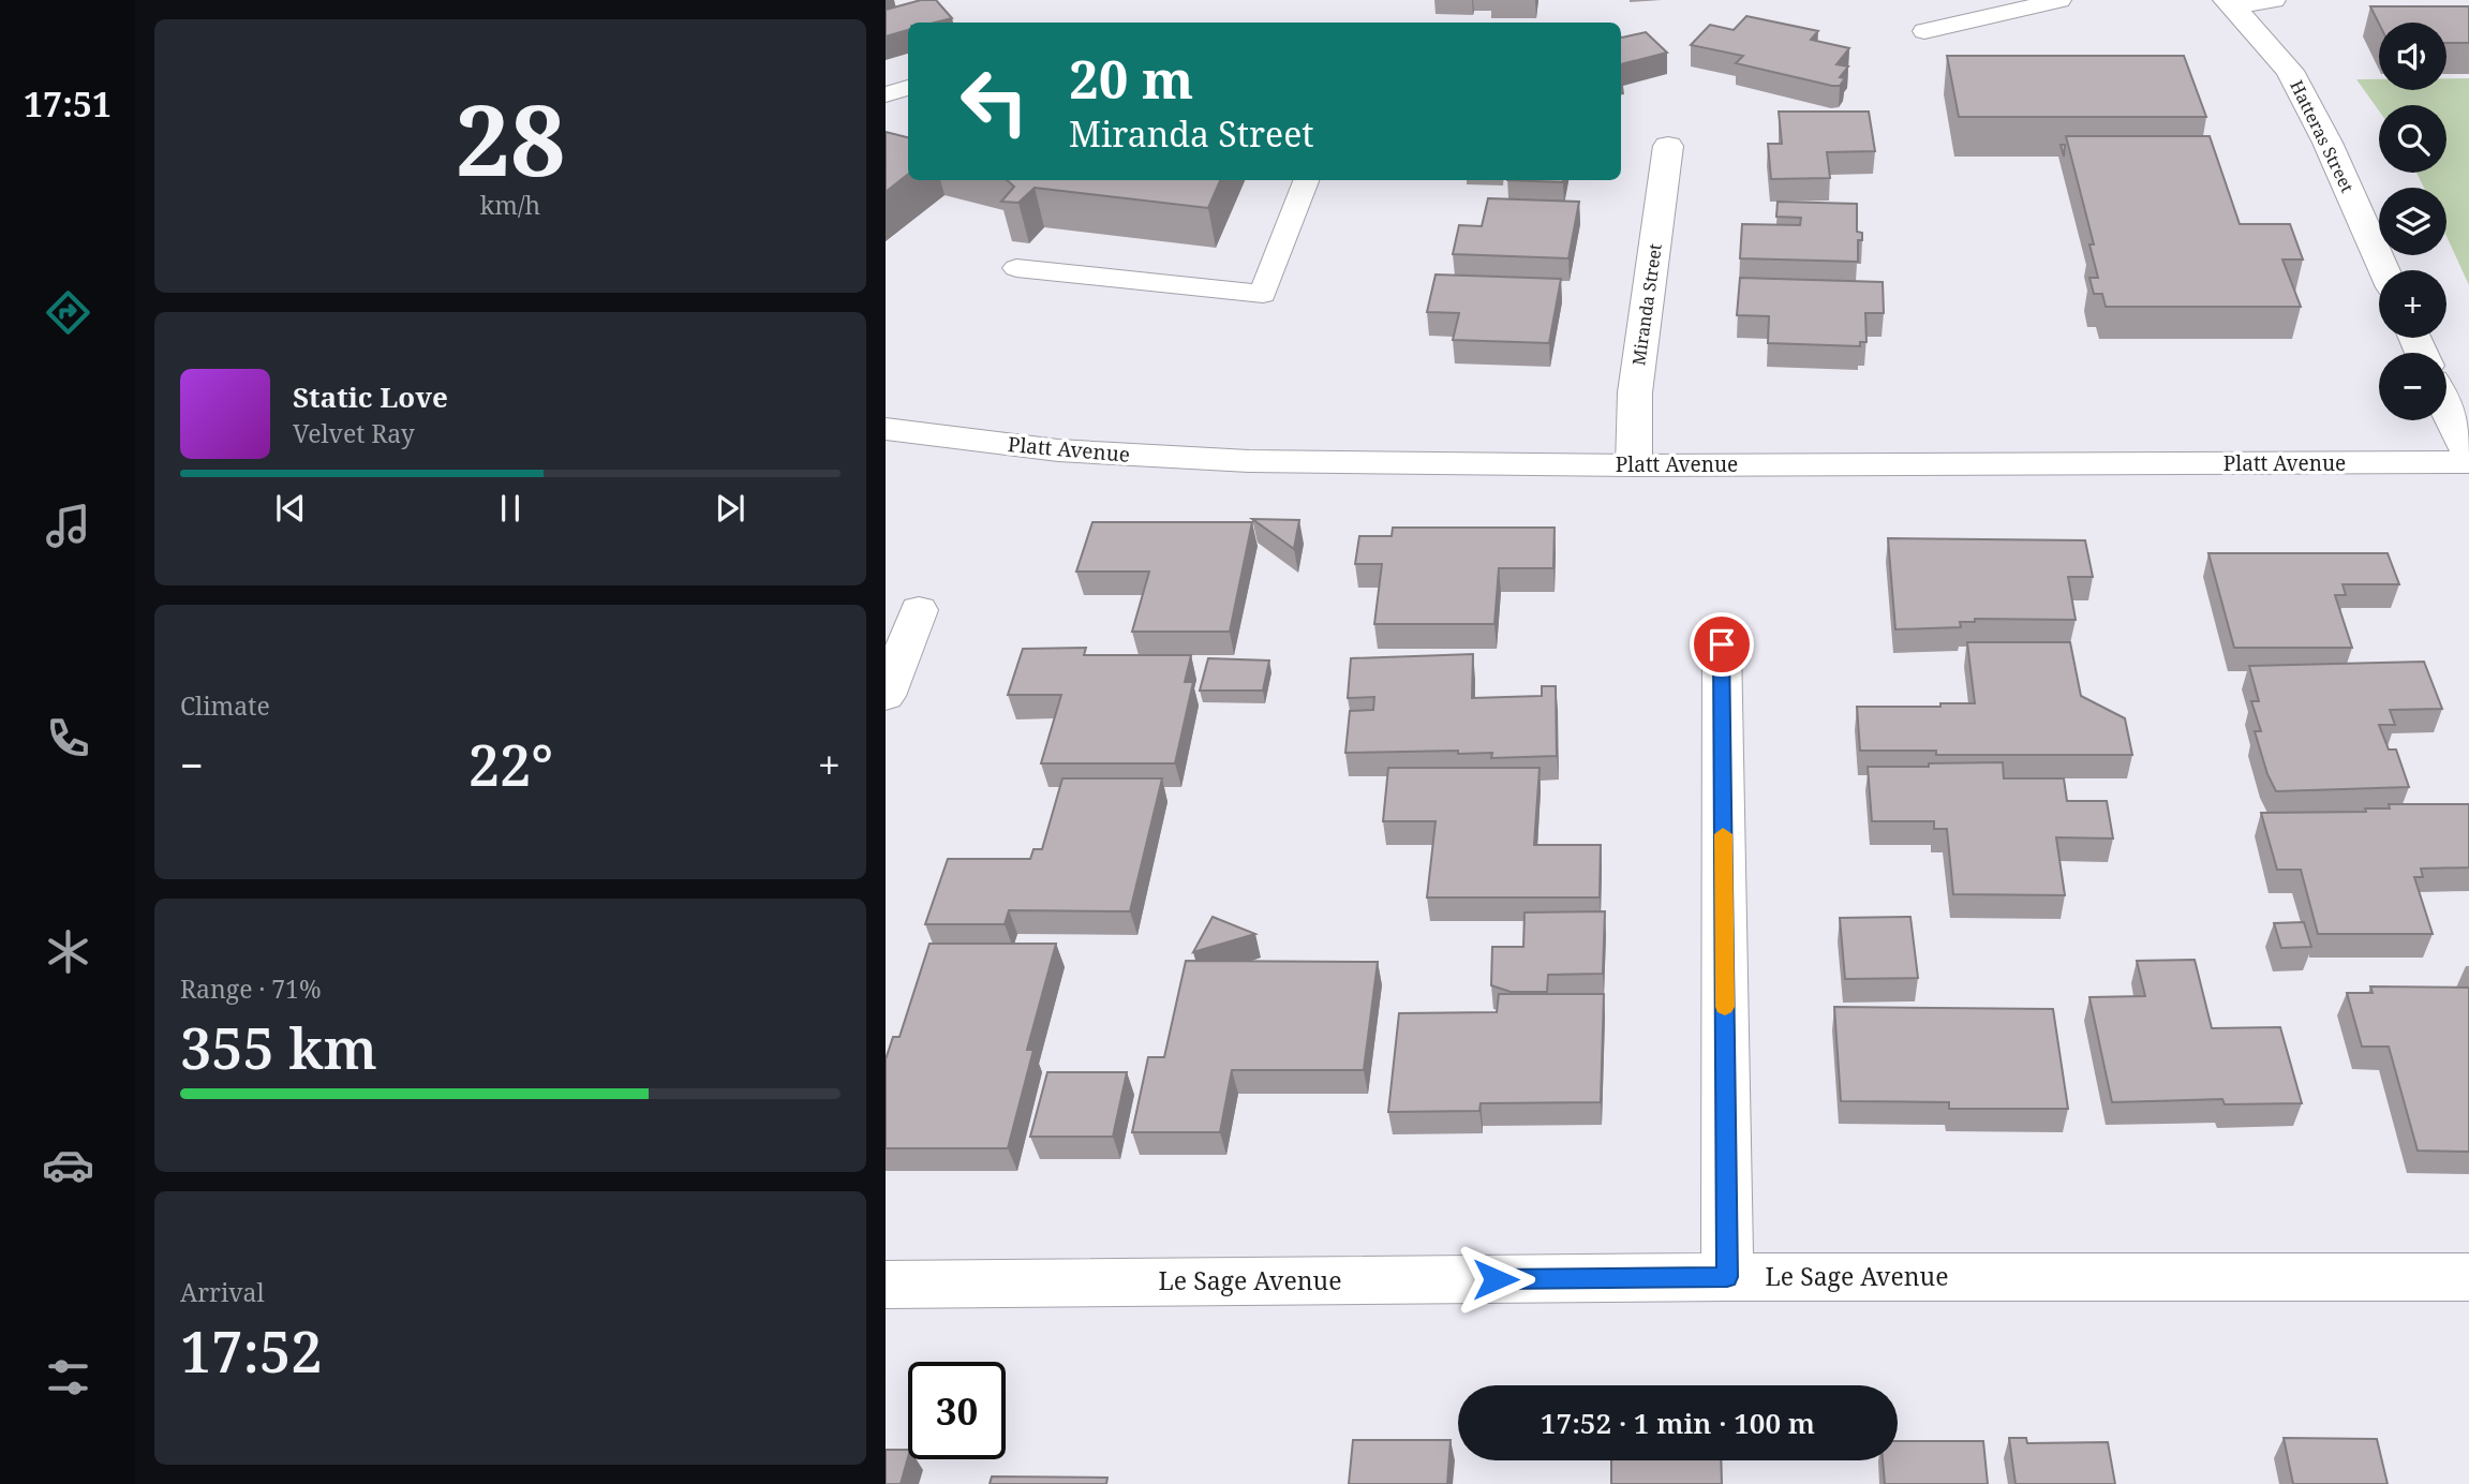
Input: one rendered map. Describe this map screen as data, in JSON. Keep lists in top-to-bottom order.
{
  "streets": {
    "street": [
      "Hatteras Street",
      "Miranda Street",
      "Platt Avenue",
      "Le Sage Avenue"
    ]
  },
  "crossings": [
    ["Miranda Street", "Platt Avenue"]
  ],
  "page": {
    "tabs": "17:51",
    "tile": [
      ["28", "km/h"],
      "Climate",
      ["Range · 71%", "355 km"],
      ["Arrival", "17:52"]
    ],
    "map_buttons": ["+", "−"],
    "turn": ["20 m", "Miranda Street"],
    "song": ["Static Love", "Velvet Ray"],
    "heat": ["−", "22°", "+"],
    "limit": "30",
    "trip": "17:52 · 1 min · 100 m"
  }
}
